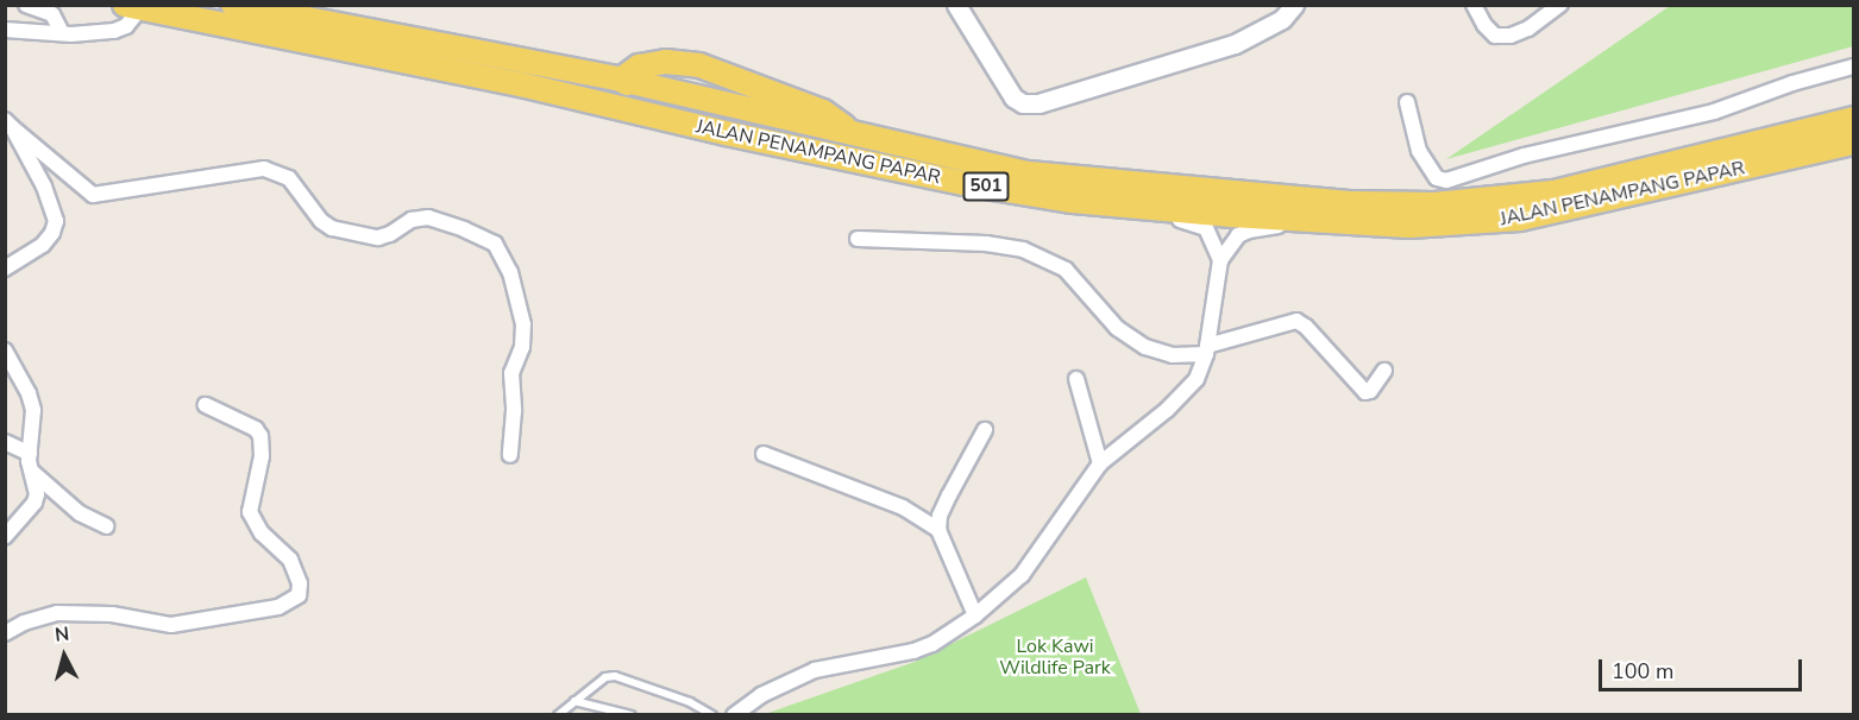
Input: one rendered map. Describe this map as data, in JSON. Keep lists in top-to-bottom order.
{
  "streets": {
    "main road": ["JALAN PENAMPANG PAPAR", "501"]
  },
  "parks": ["Lok Kawi Wildlife Park"],
  "scale_bar": "100 m",
  "north": "top"
}
